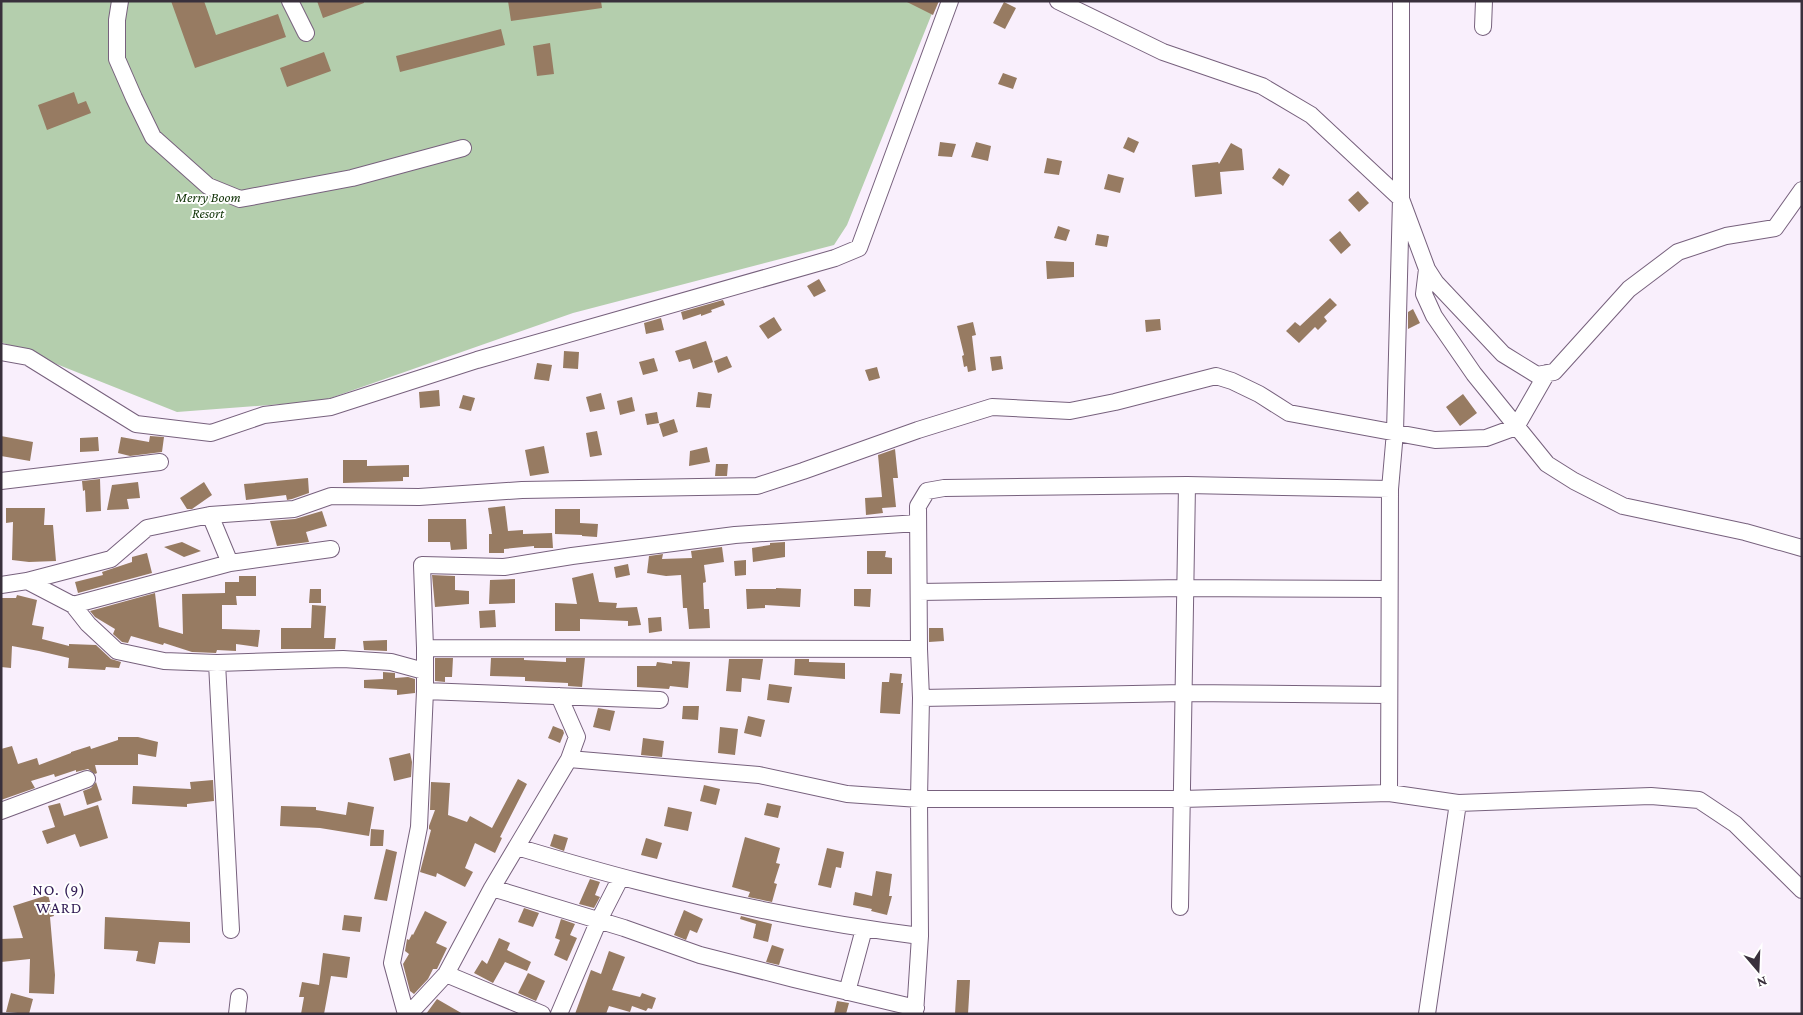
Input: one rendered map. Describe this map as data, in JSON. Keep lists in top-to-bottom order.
{
  "districts": ["NO. (9) WARD"],
  "parks": ["Merry Boom Resort"],
  "north": "bottom"
}
